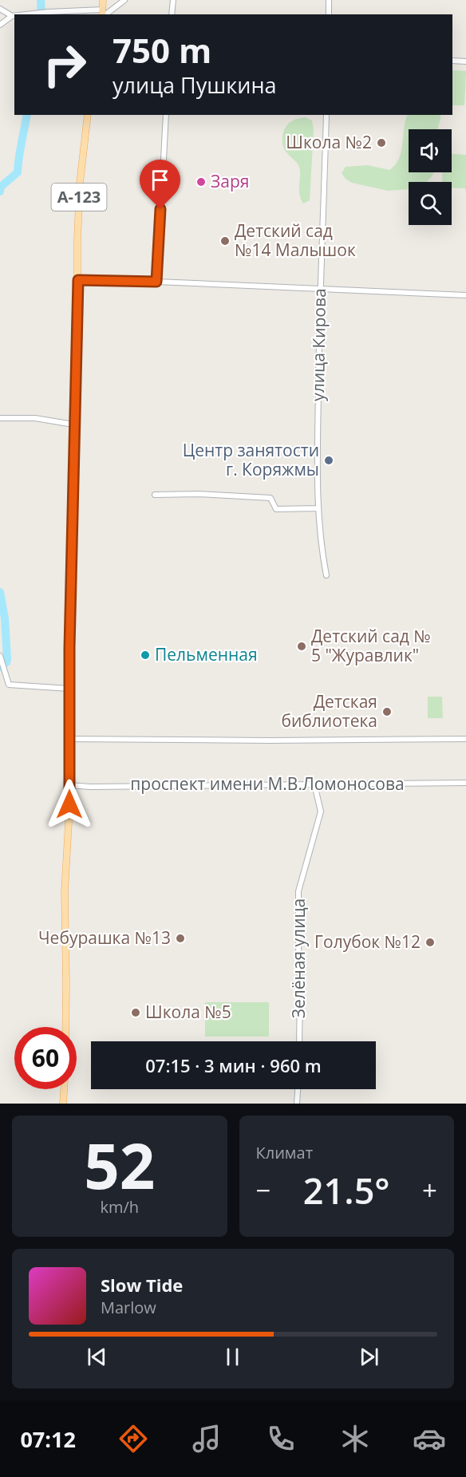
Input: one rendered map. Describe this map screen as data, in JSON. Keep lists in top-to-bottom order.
{
  "streets": {
    "main road": ["А-123"],
    "street": ["улица Кирова", "проспект имени М.В.Ломоносова", "Зелёная улица"]
  },
  "crossings": [
    ["А-123", "проспект имени М.В.Ломоносова"],
    ["проспект имени М.В.Ломоносова", "Зелёная улица"]
  ],
  "places": [
    "Школа №2",
    "Заря",
    "Детский сад №14 Малышок",
    "Центр занятости г. Коряжмы",
    "Детский сад № 5 \"Журавлик\"",
    "Пельменная",
    "Детская библиотека",
    "Чебурашка №13",
    "Голубок №12",
    "Школа №5"
  ],
  "page": {
    "turn": ["750 m", "улица Пушкина"],
    "limit": "60",
    "trip": "07:15 · 3 мин · 960 m",
    "tile": [
      ["52", "km/h"],
      "Климат"
    ],
    "heat": ["−", "21.5°", "+"],
    "song": ["Slow Tide", "Marlow"],
    "tabs": "07:12"
  }
}
